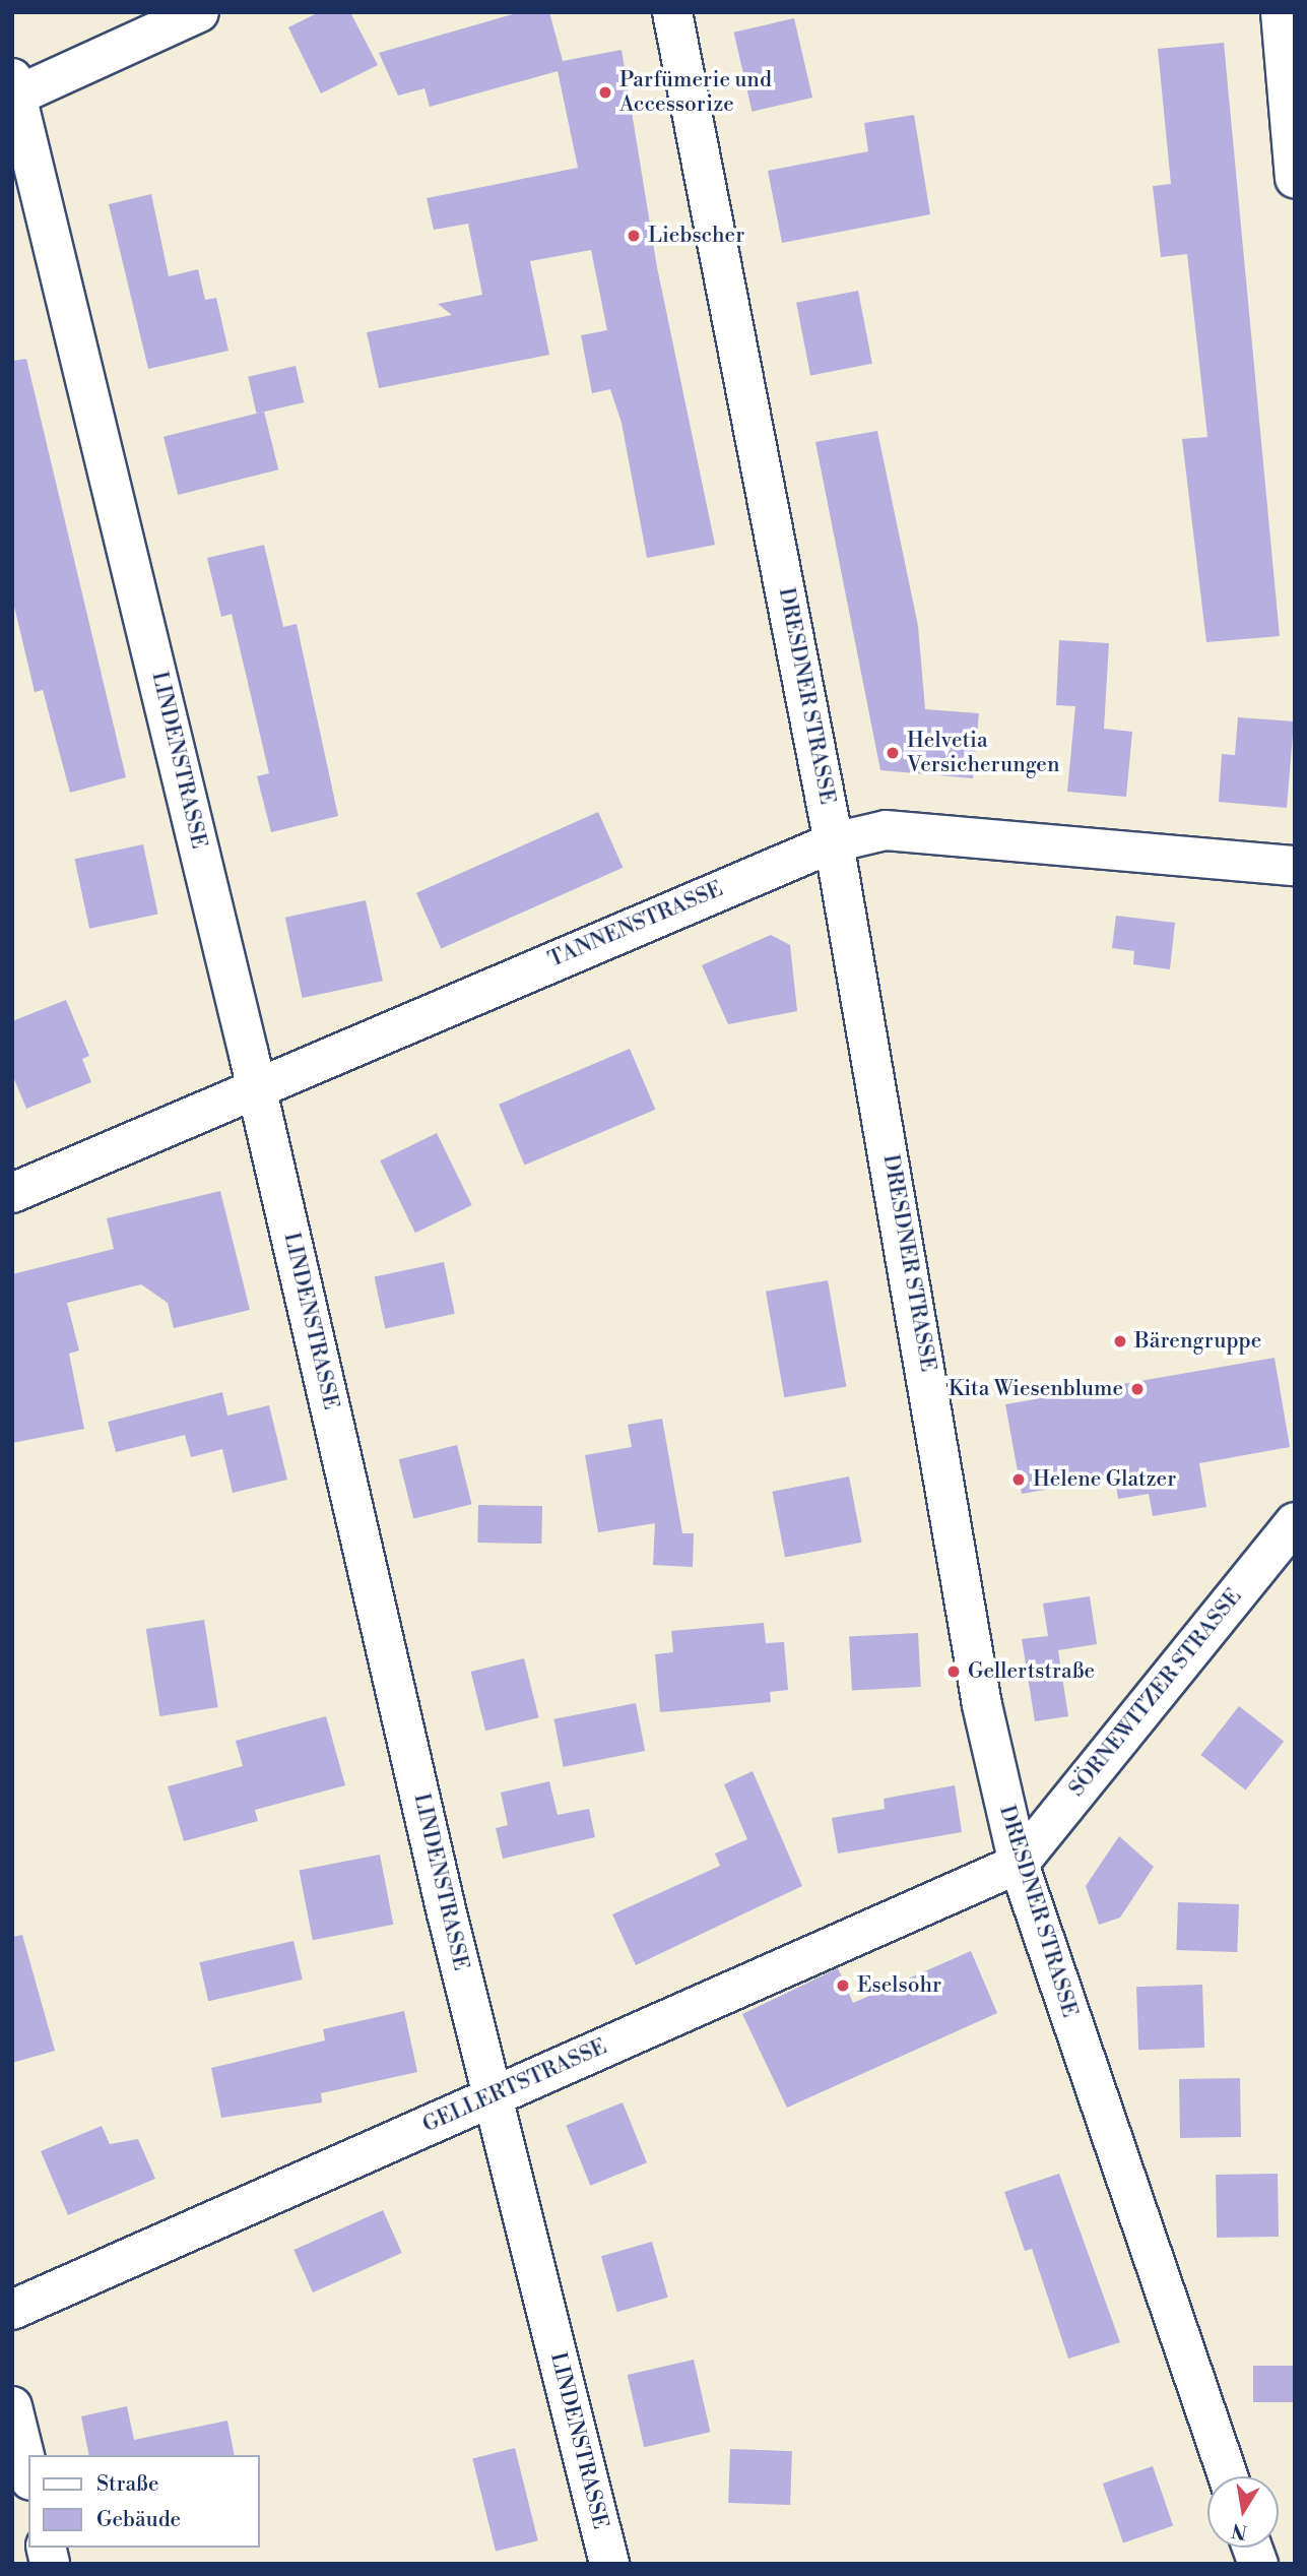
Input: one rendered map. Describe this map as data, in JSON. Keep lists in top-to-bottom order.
{
  "streets": {
    "street": [
      "DRESDNER STRASSE",
      "LINDENSTRASSE",
      "TANNENSTRASSE",
      "SÖRNEWITZER STRASSE",
      "GELLERTSTRASSE"
    ]
  },
  "crossings": [
    ["DRESDNER STRASSE", "TANNENSTRASSE"],
    ["DRESDNER STRASSE", "SÖRNEWITZER STRASSE"],
    ["DRESDNER STRASSE", "GELLERTSTRASSE"],
    ["LINDENSTRASSE", "TANNENSTRASSE"],
    ["LINDENSTRASSE", "GELLERTSTRASSE"],
    ["SÖRNEWITZER STRASSE", "GELLERTSTRASSE"]
  ],
  "places": [
    "Parfümerie und Accessorize",
    "Liebscher",
    "Helvetia Versicherungen",
    "Bärengruppe",
    "Kita Wiesenblume",
    "Helene Glatzer",
    "Gellertstraße",
    "Eselsohr"
  ],
  "legend": ["Straße", "Gebäude"],
  "north": "bottom"
}
